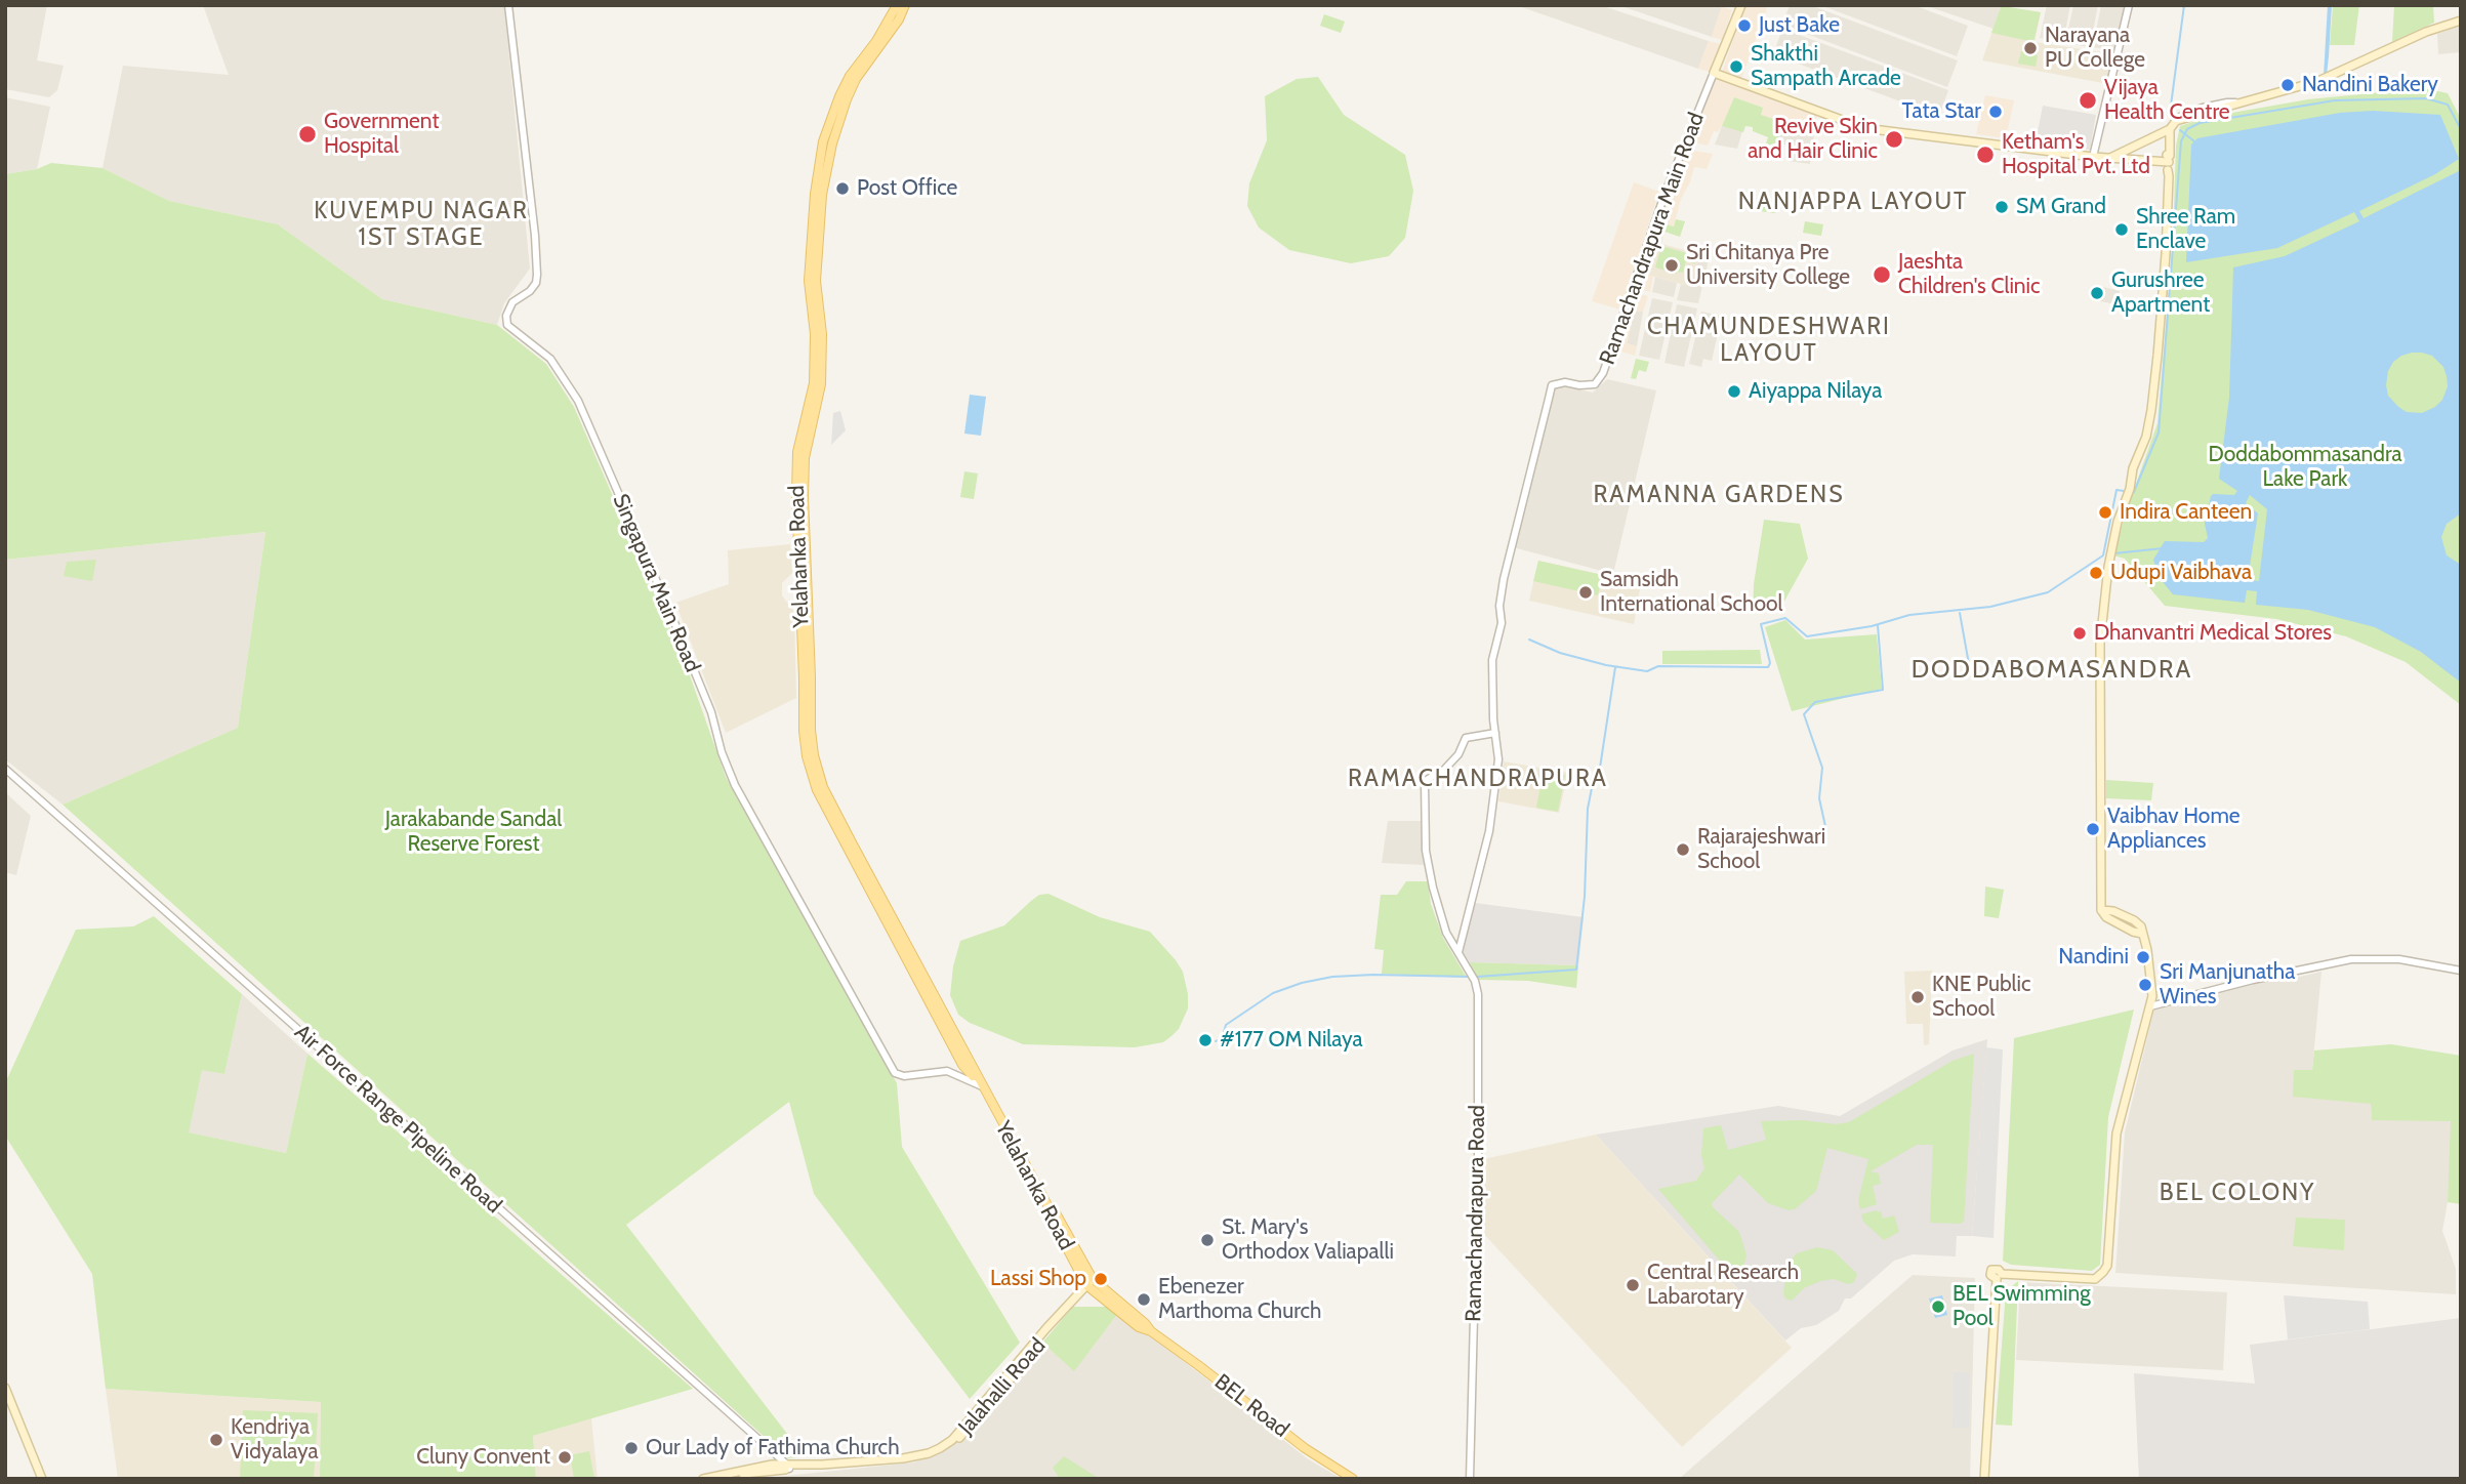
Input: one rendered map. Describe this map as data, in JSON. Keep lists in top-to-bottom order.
{
  "streets": {
    "main road": ["Yelahanka Road", "Jalahalli Road", "BEL Road"],
    "street": [
      "Ramachandrapura Main Road",
      "Singapura Main Road",
      "Air Force Range Pipeline Road",
      "Ramachandrapura Road"
    ]
  },
  "crossings": [
    ["Ramachandrapura Main Road", "Ramachandrapura Road"],
    ["Yelahanka Road", "Singapura Main Road"],
    ["Yelahanka Road", "BEL Road"],
    ["Air Force Range Pipeline Road", "Jalahalli Road"],
    ["Jalahalli Road", "BEL Road"]
  ],
  "districts": [
    "NANJAPPA LAYOUT",
    "KUVEMPU NAGAR 1ST STAGE",
    "CHAMUNDESHWARI LAYOUT",
    "RAMANNA GARDENS",
    "DODDABOMASANDRA",
    "RAMACHANDRAPURA",
    "BEL COLONY"
  ],
  "parks": ["Doddabommasandra Lake Park", "Jarakabande Sandal Reserve Forest"],
  "places": [
    "Just Bake",
    "Narayana PU College",
    "Shakthi Sampath Arcade",
    "Nandini Bakery",
    "Vijaya Health Centre",
    "Tata Star",
    "Government Hospital",
    "Revive Skin and Hair Clinic",
    "Ketham's Hospital Pvt. Ltd",
    "Post Office",
    "SM Grand",
    "Shree Ram Enclave",
    "Sri Chitanya Pre University College",
    "Jaeshta Children's Clinic",
    "Gurushree Apartment",
    "Aiyappa Nilaya",
    "Indira Canteen",
    "Udupi Vaibhava",
    "Samsidh International School",
    "Dhanvantri Medical Stores",
    "Vaibhav Home Appliances",
    "Rajarajeshwari School",
    "Nandini",
    "Sri Manjunatha Wines",
    "KNE Public School",
    "#177 OM Nilaya",
    "St. Mary's Orthodox Valiapalli",
    "Lassi Shop",
    "Central Research Labarotary",
    "Ebenezer Marthoma Church",
    "BEL Swimming Pool",
    "Kendriya Vidyalaya",
    "Our Lady of Fathima Church",
    "Cluny Convent"
  ]
}
